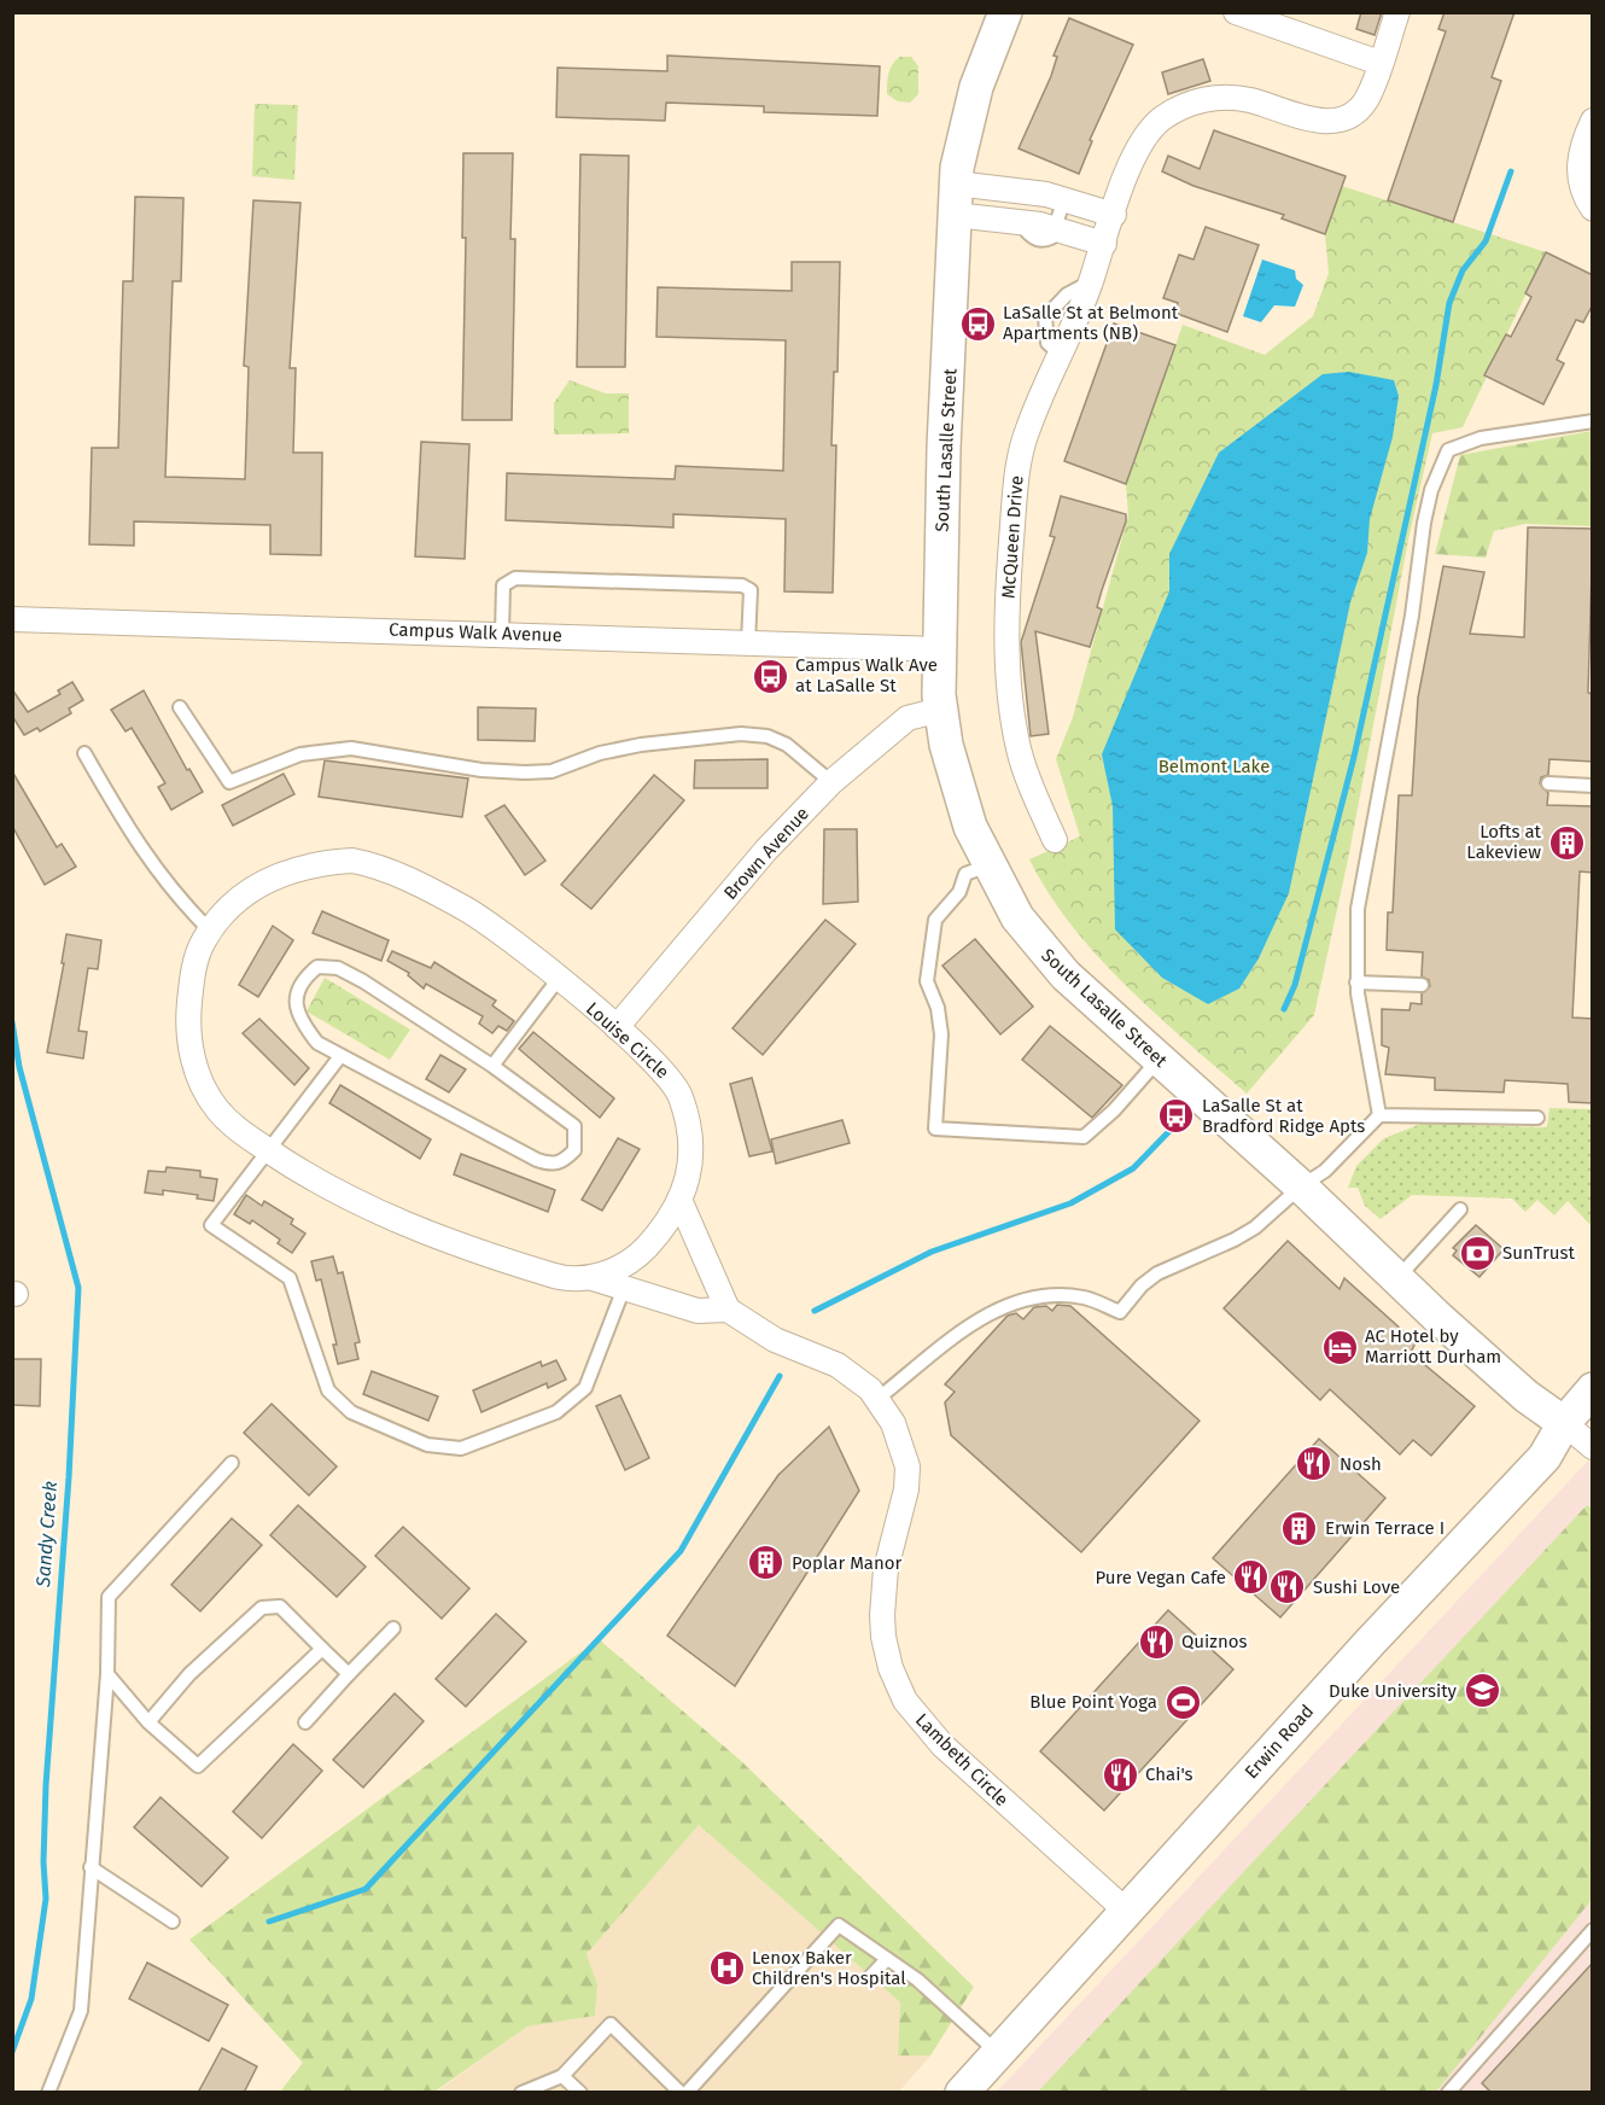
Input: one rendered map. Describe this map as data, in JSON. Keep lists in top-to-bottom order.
{
  "streets": {
    "street": [
      "South Lasalle Street",
      "McQueen Drive",
      "Campus Walk Avenue",
      "Brown Avenue",
      "Louise Circle",
      "Erwin Road",
      "Lambeth Circle"
    ]
  },
  "crossings": [
    ["South Lasalle Street", "Campus Walk Avenue"],
    ["South Lasalle Street", "Brown Avenue"],
    ["South Lasalle Street", "Erwin Road"],
    ["Brown Avenue", "Louise Circle"],
    ["Erwin Road", "Lambeth Circle"]
  ],
  "water": ["Sandy Creek"],
  "parks": ["Belmont Lake"],
  "places": {
    "bus stop": ["LaSalle St at Belmont Apartments (NB)", "Campus Walk Ave at LaSalle St", "LaSalle St at Bradford Ridge Apts"],
    "building": ["Lofts at Lakeview", "Erwin Terrace I", "Poplar Manor"],
    "bank": ["SunTrust"],
    "hotel": ["AC Hotel by Marriott Durham"],
    "restaurant": [
      "Nosh",
      "Pure Vegan Cafe",
      "Sushi Love",
      "Quiznos",
      "Chai's"
    ],
    "school or university": ["Duke University"],
    "sports": ["Blue Point Yoga"],
    "hospital": ["Lenox Baker Children's Hospital"]
  }
}
